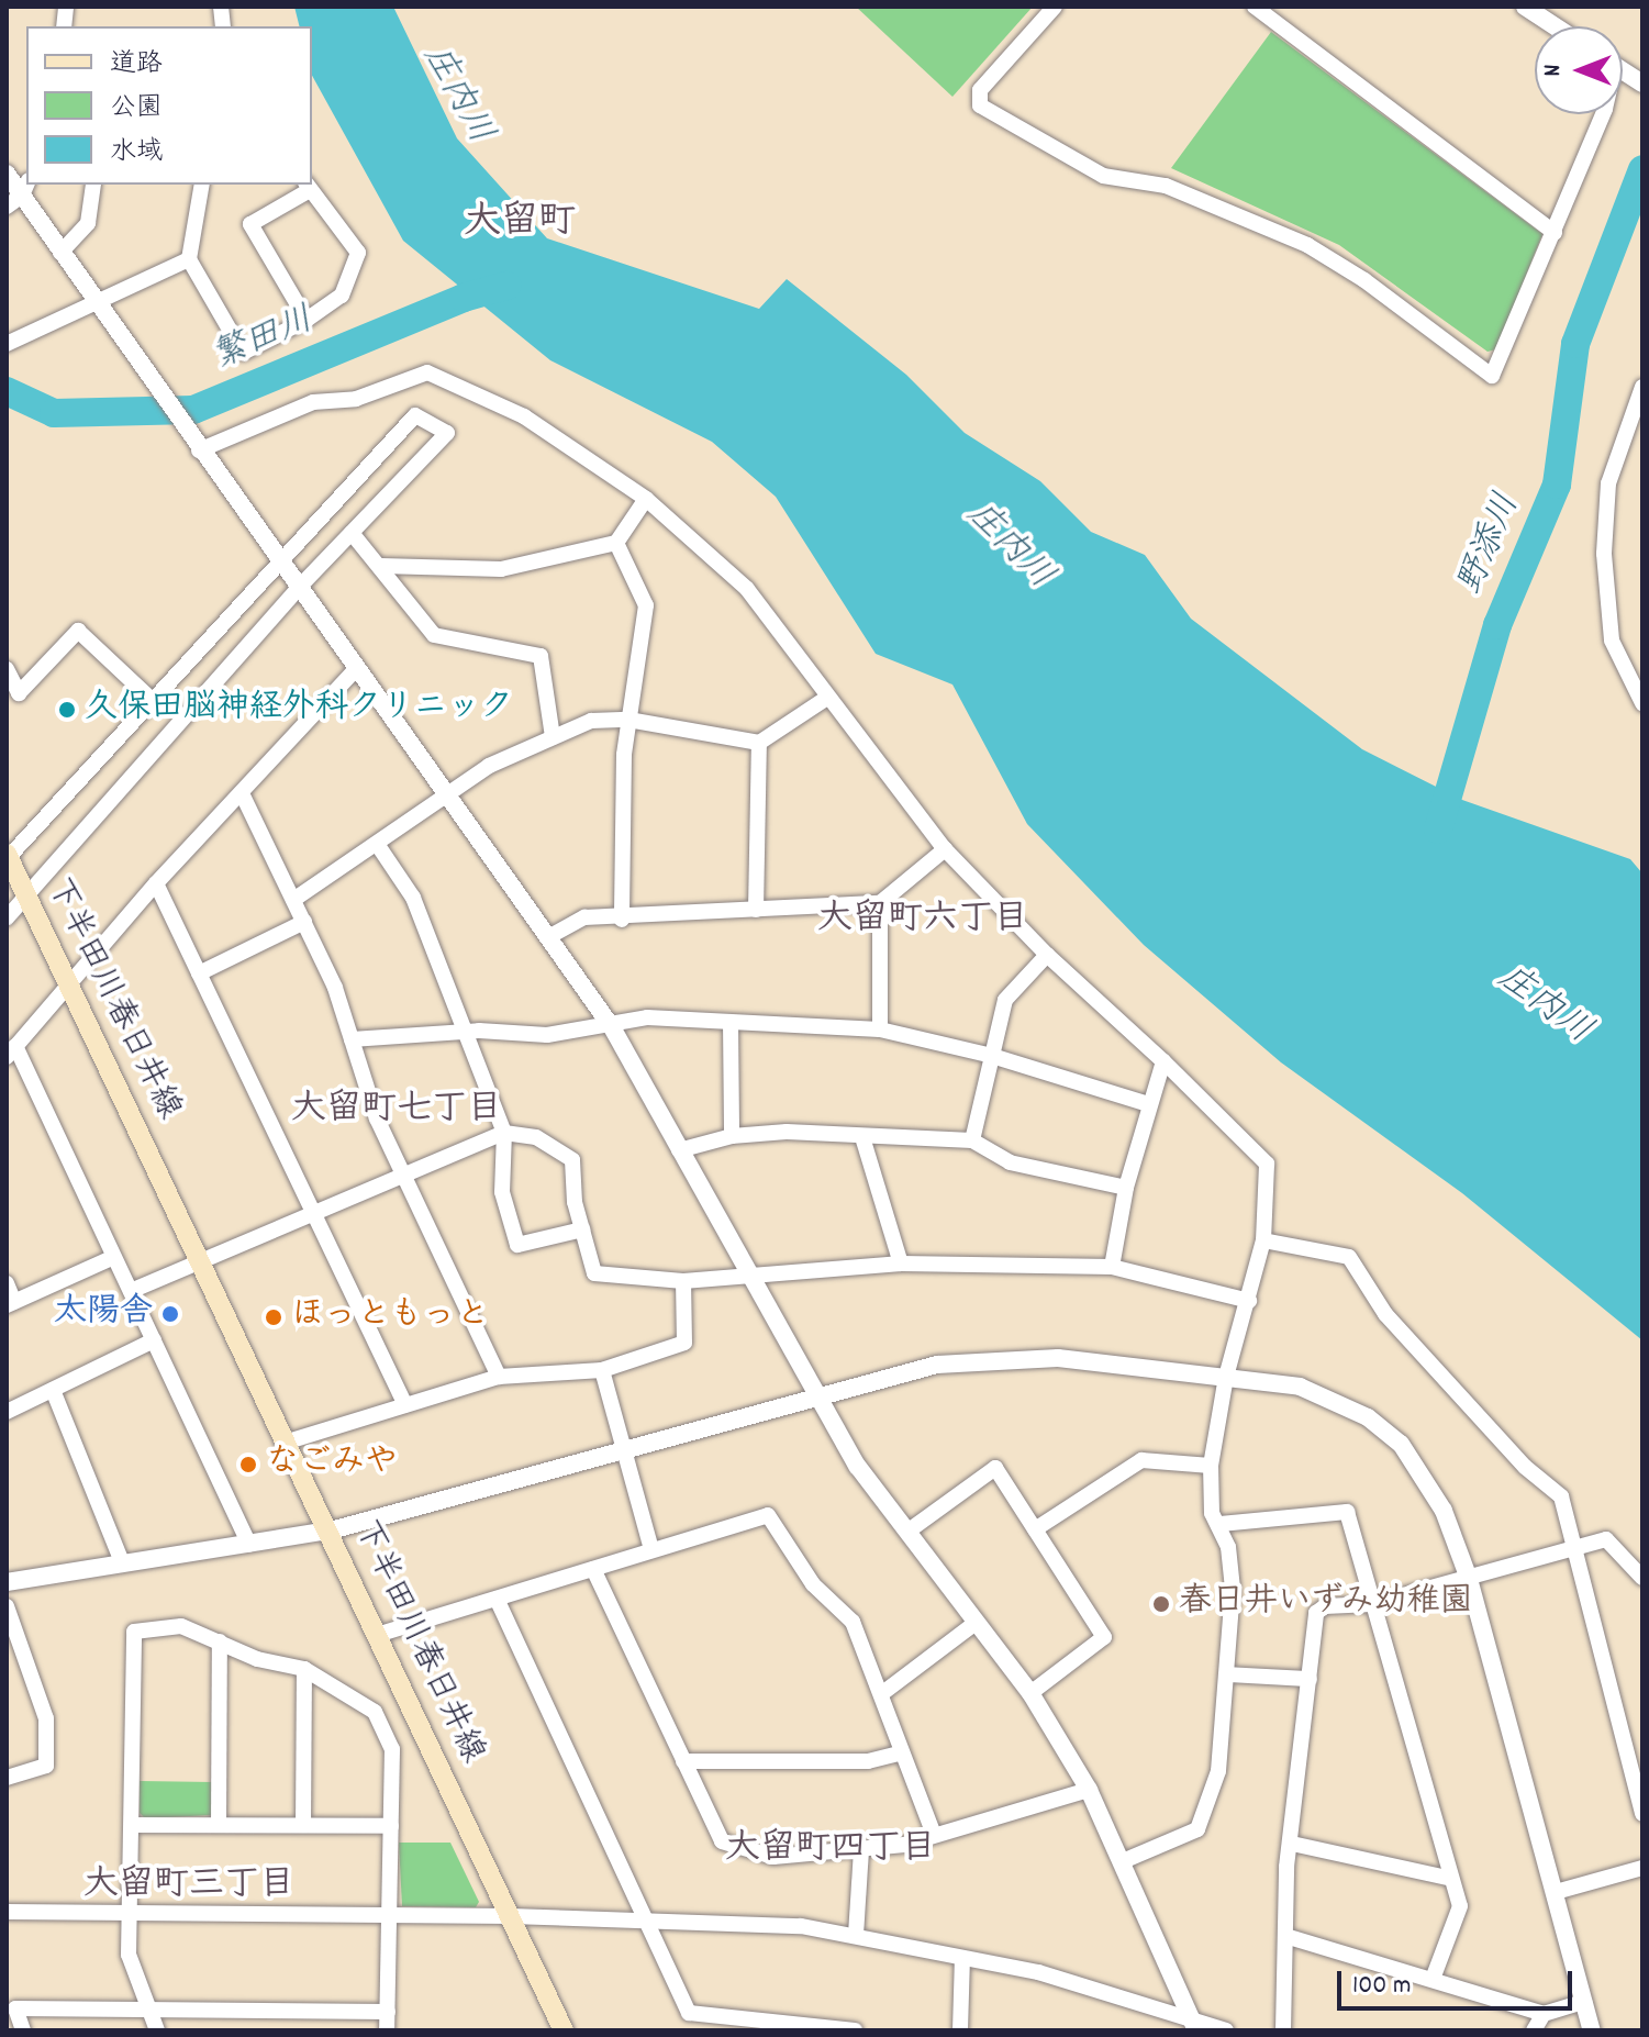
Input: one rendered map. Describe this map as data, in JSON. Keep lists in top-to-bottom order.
{
  "streets": {
    "main road": ["下半田川春日井線"]
  },
  "districts": [
    "大留町",
    "大留町六丁目",
    "大留町七丁目",
    "大留町四丁目",
    "大留町三丁目"
  ],
  "water": ["庄内川", "繁田川", "野添川"],
  "places": [
    "久保田脳神経外科クリニック",
    "太陽舎",
    "ほっともっと",
    "なごみや",
    "春日井いずみ幼稚園"
  ],
  "legend": ["道路", "公園", "水域"],
  "scale_bar": "100 m",
  "north": "left"
}
